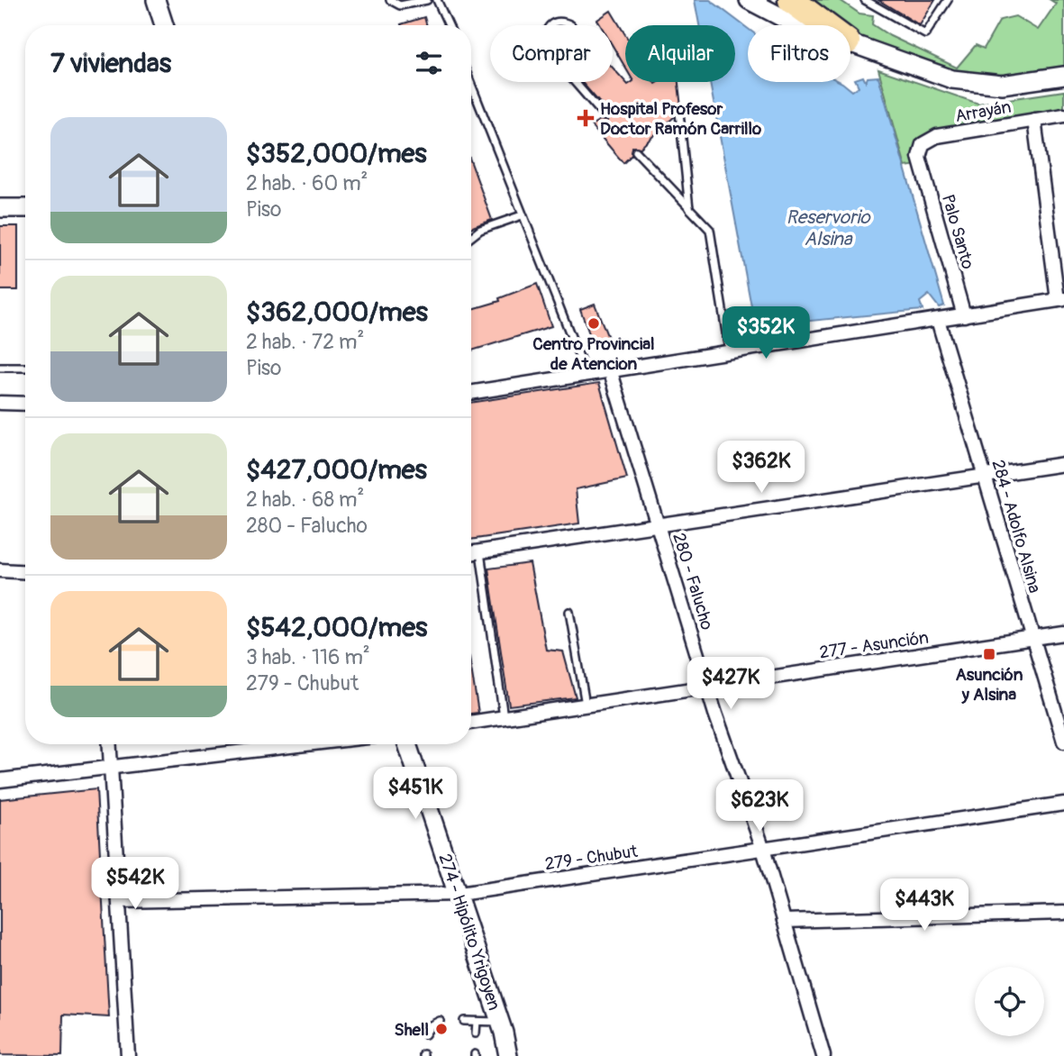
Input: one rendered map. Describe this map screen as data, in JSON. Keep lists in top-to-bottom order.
{
  "streets": {
    "street": [
      "Arrayán",
      "Palo Santo",
      "284 - Adolfo Alsina",
      "280 - Falucho",
      "277 - Asunción",
      "279 - Chubut",
      "274 - Hipólito Yrigoyen"
    ]
  },
  "crossings": [
    ["Arrayán", "Palo Santo"],
    ["284 - Adolfo Alsina", "277 - Asunción"],
    ["280 - Falucho", "277 - Asunción"],
    ["280 - Falucho", "279 - Chubut"],
    ["279 - Chubut", "274 - Hipólito Yrigoyen"]
  ],
  "water": ["Reservorio Alsina"],
  "places": {
    "health": ["Hospital Profesor Doctor Ramón Carrillo"],
    "other": ["Centro Provincial de Atencion", "Shell"],
    "transit": ["Asunción y Alsina"]
  },
  "page": {
    "chip": ["Comprar", "Alquilar", "Filtros"],
    "heading": "7 viviendas",
    "list": [
      {
        "name": "$352,000/mes",
        "note": "2 hab. · 60 m² · Piso"
      },
      {
        "name": "$362,000/mes",
        "note": "2 hab. · 72 m² · Piso"
      },
      {
        "name": "$427,000/mes",
        "note": "2 hab. · 68 m² · 280 - Falucho"
      },
      {
        "name": "$542,000/mes",
        "note": "3 hab. · 116 m² · 279 - Chubut"
      }
    ],
    "price": [
      "$352K",
      "$362K",
      "$427K",
      "$451K",
      "$623K",
      "$542K",
      "$443K"
    ]
  }
}
